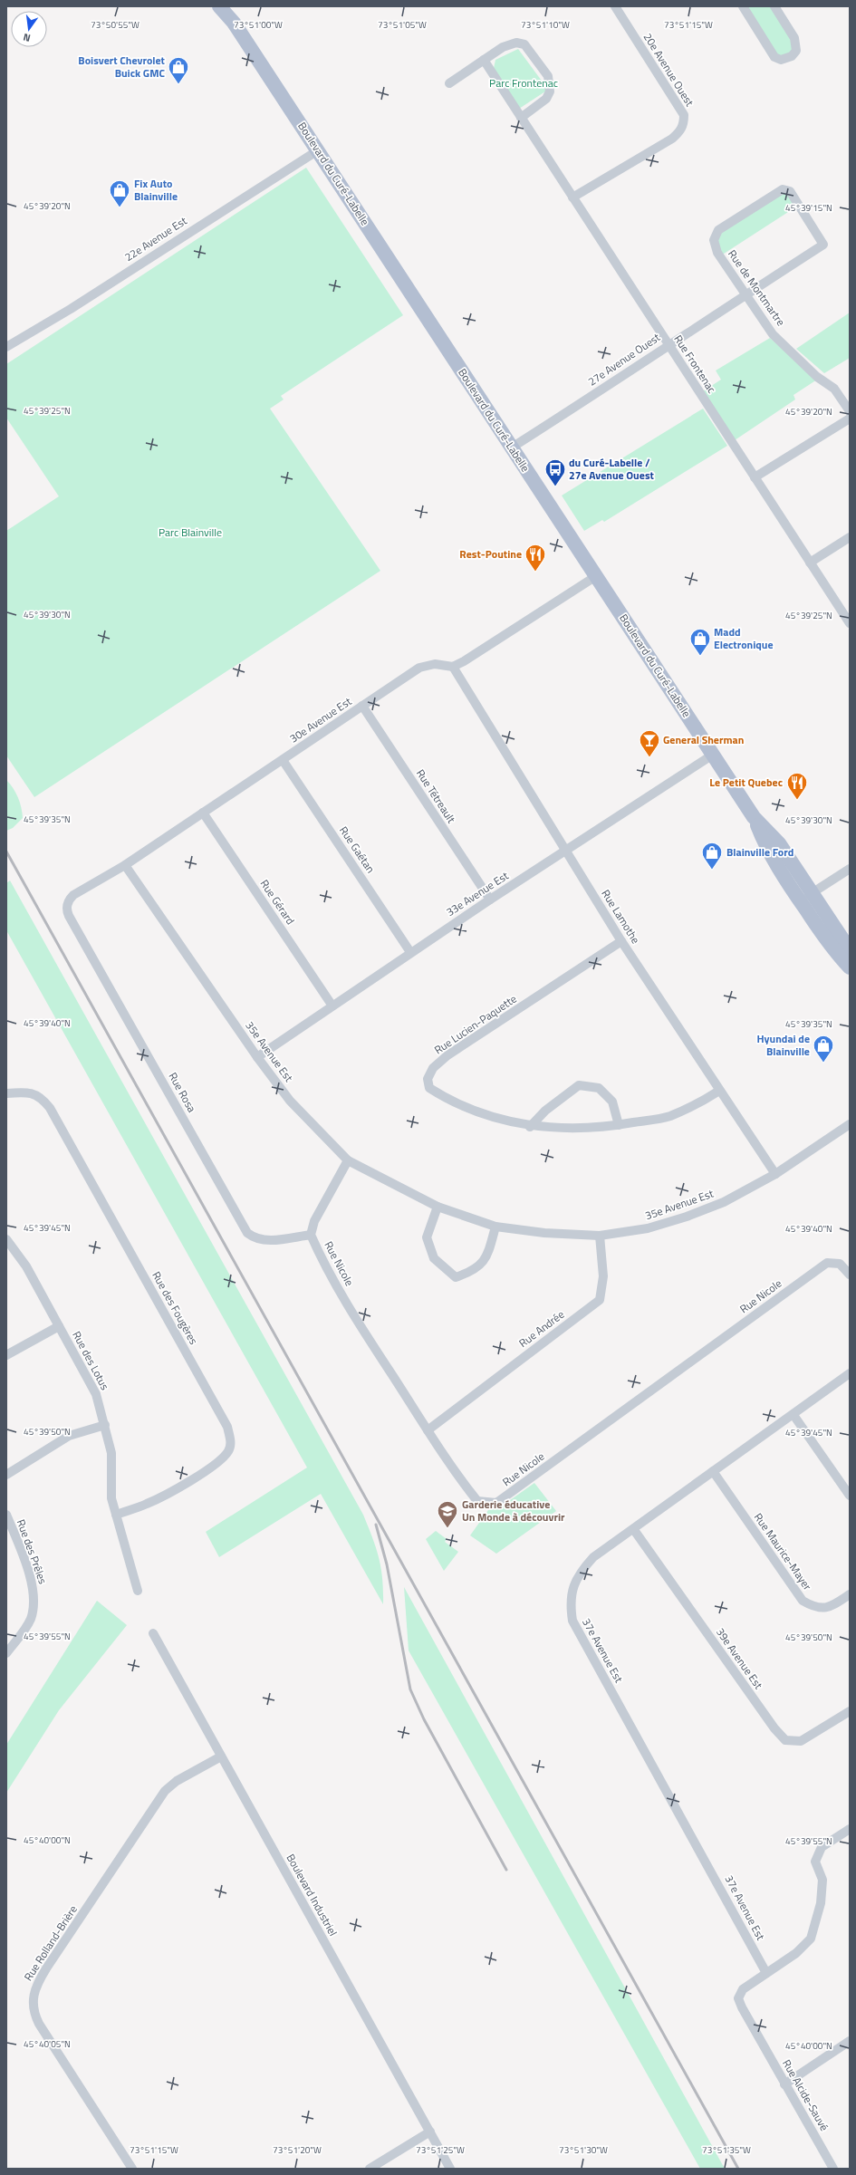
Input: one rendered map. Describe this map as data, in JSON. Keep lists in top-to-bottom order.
{
  "streets": {
    "main road": ["Boulevard du Curé-Labelle"],
    "street": [
      "20e Avenue Ouest",
      "22e Avenue Est",
      "Rue de Montmartre",
      "27e Avenue Ouest",
      "Rue Frontenac",
      "30e Avenue Est",
      "Rue Tétreault",
      "Rue Gaétan",
      "33e Avenue Est",
      "Rue Gérard",
      "Rue Lamothe",
      "Rue Lucien-Paquette",
      "35e Avenue Est",
      "Rue Rosa",
      "Rue Nicole",
      "Rue des Fougères",
      "Rue Andrée",
      "Rue des Lotus",
      "Rue des Prêles",
      "Rue Maurice-Mayer",
      "37e Avenue Est",
      "39e Avenue Est",
      "Boulevard Industriel",
      "Rue Rolland-Brière",
      "Rue Alcide-Sauvé"
    ]
  },
  "crossings": [
    ["20e Avenue Ouest", "Rue Frontenac"],
    ["Boulevard du Curé-Labelle", "22e Avenue Est"],
    ["Boulevard du Curé-Labelle", "27e Avenue Ouest"],
    ["Boulevard du Curé-Labelle", "33e Avenue Est"],
    ["Rue de Montmartre", "27e Avenue Ouest"],
    ["27e Avenue Ouest", "Rue Frontenac"],
    ["30e Avenue Est", "Rue Tétreault"],
    ["30e Avenue Est", "Rue Gaétan"],
    ["30e Avenue Est", "Rue Gérard"],
    ["30e Avenue Est", "Rue Lamothe"],
    ["30e Avenue Est", "35e Avenue Est"],
    ["30e Avenue Est", "Rue Rosa"],
    ["Rue Tétreault", "33e Avenue Est"],
    ["Rue Gaétan", "33e Avenue Est"],
    ["33e Avenue Est", "Rue Gérard"],
    ["33e Avenue Est", "Rue Lamothe"],
    ["33e Avenue Est", "35e Avenue Est"],
    ["Rue Lamothe", "Rue Lucien-Paquette"],
    ["Rue Lamothe", "35e Avenue Est"],
    ["35e Avenue Est", "Rue Nicole"],
    ["35e Avenue Est", "Rue Andrée"],
    ["Rue Rosa", "Rue Nicole"],
    ["Rue Nicole", "Rue Andrée"],
    ["Rue des Fougères", "Rue des Lotus"],
    ["Rue Maurice-Mayer", "37e Avenue Est"],
    ["37e Avenue Est", "39e Avenue Est"],
    ["37e Avenue Est", "Rue Alcide-Sauvé"],
    ["Boulevard Industriel", "Rue Rolland-Brière"]
  ],
  "parks": ["Parc Frontenac", "Parc Blainville"],
  "places": {
    "shop": [
      "Boisvert Chevrolet Buick GMC",
      "Fix Auto Blainville",
      "Madd Electronique",
      "Blainville Ford",
      "Hyundai de Blainville"
    ],
    "bus stop": ["du Curé-Labelle / 27e Avenue Ouest"],
    "restaurant": ["Rest-Poutine", "Le Petit Quebec"],
    "bar": ["General Sherman"],
    "school or university": ["Garderie éducative Un Monde à découvrir"]
  },
  "north": "bottom",
  "coordinates": [
    "73°50'55\"W",
    "73°51'00\"W",
    "73°51'05\"W",
    "73°51'10\"W",
    "73°51'15\"W",
    "45°39'20\"N",
    "45°39'15\"N",
    "45°39'25\"N",
    "45°39'30\"N",
    "45°39'35\"N",
    "45°39'40\"N",
    "45°39'45\"N",
    "45°39'50\"N",
    "45°39'55\"N",
    "45°40'00\"N",
    "45°40'05\"N",
    "73°51'20\"W",
    "73°51'25\"W",
    "73°51'30\"W",
    "73°51'35\"W"
  ]
}
